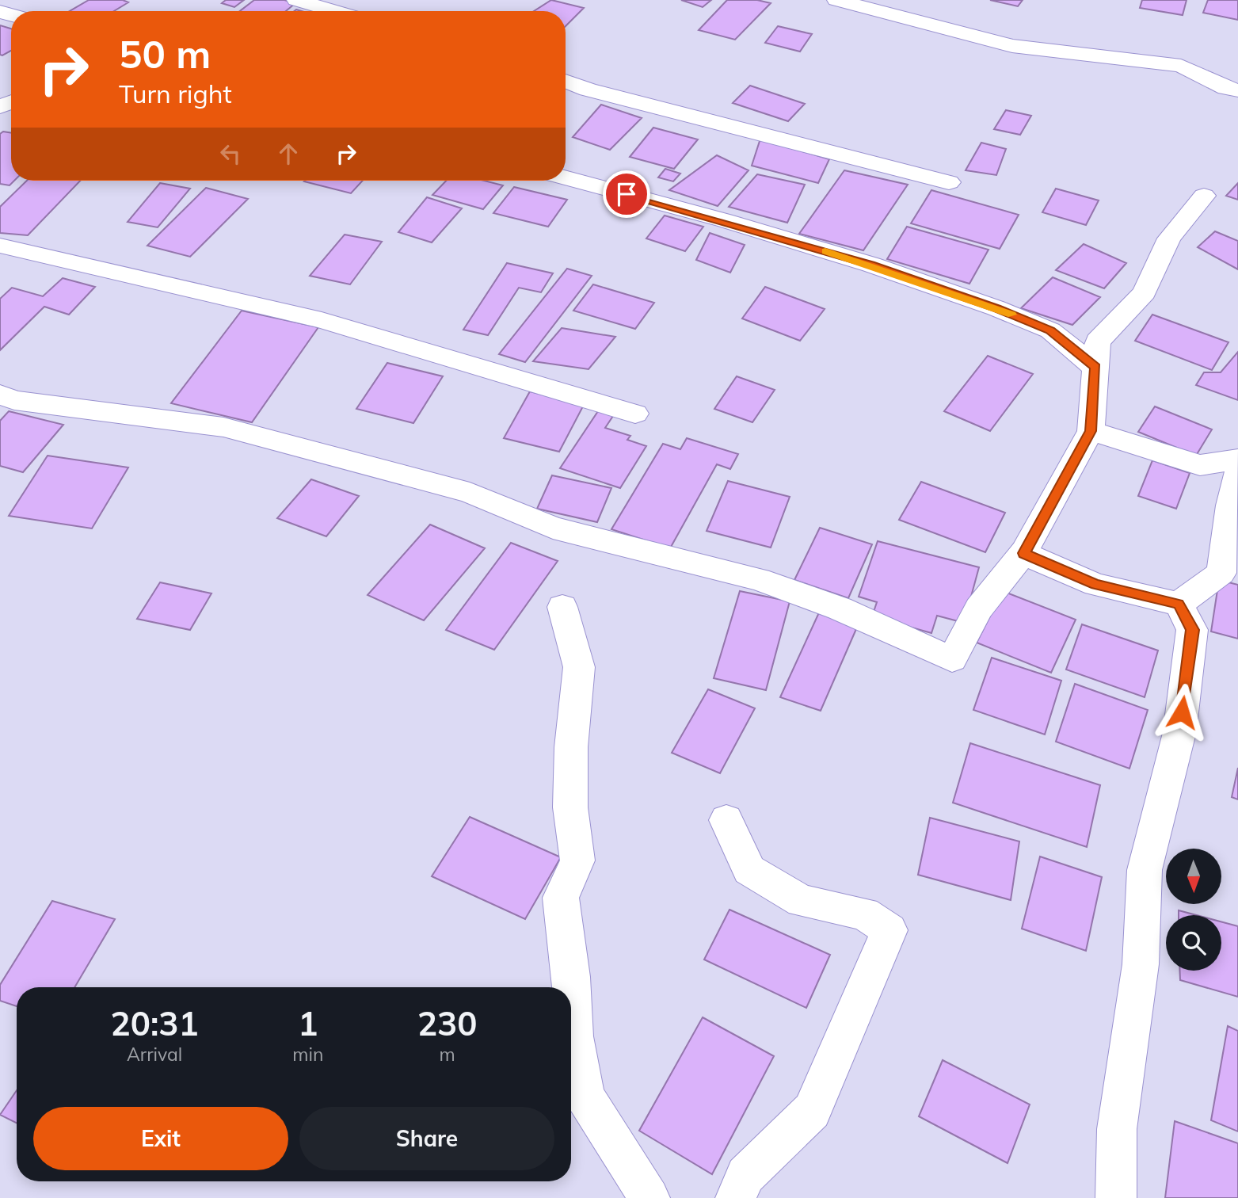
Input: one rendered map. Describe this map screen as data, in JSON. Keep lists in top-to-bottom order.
{
  "north": "bottom",
  "page": {
    "turn": ["50 m", "Turn right"],
    "eta": [
      "20:31",
      "Arrival",
      "1",
      "min",
      "230",
      "m"
    ],
    "buttons": ["Exit", "Share"]
  }
}
